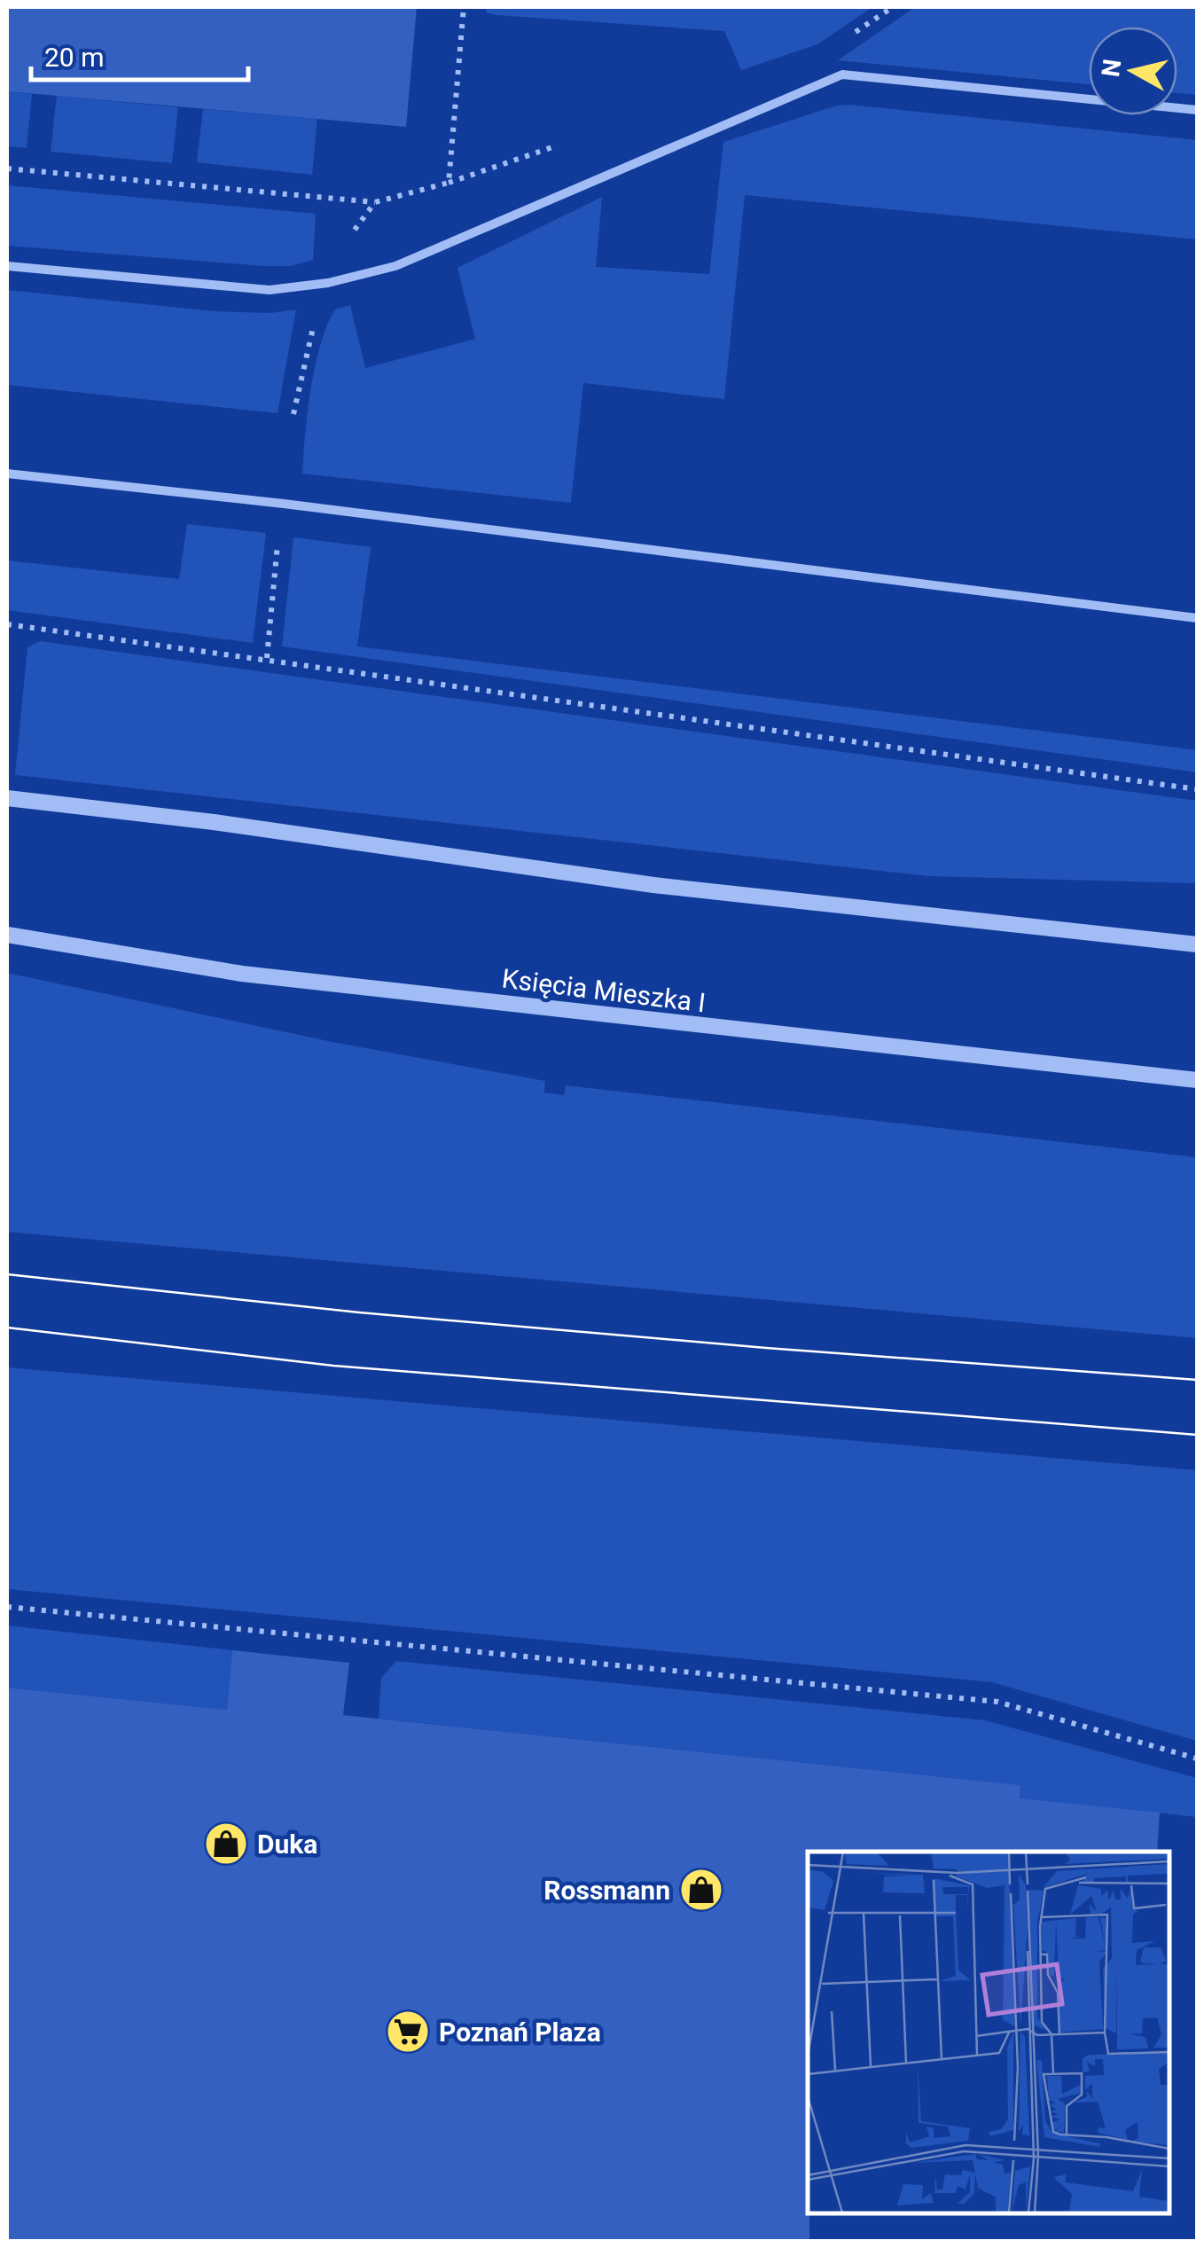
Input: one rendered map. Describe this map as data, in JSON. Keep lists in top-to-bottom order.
{
  "streets": {
    "street": ["Księcia Mieszka I"]
  },
  "places": {
    "shop": ["Duka", "Rossmann"],
    "supermarket": ["Poznań Plaza"]
  },
  "scale_bar": "20 m",
  "north": "left"
}
